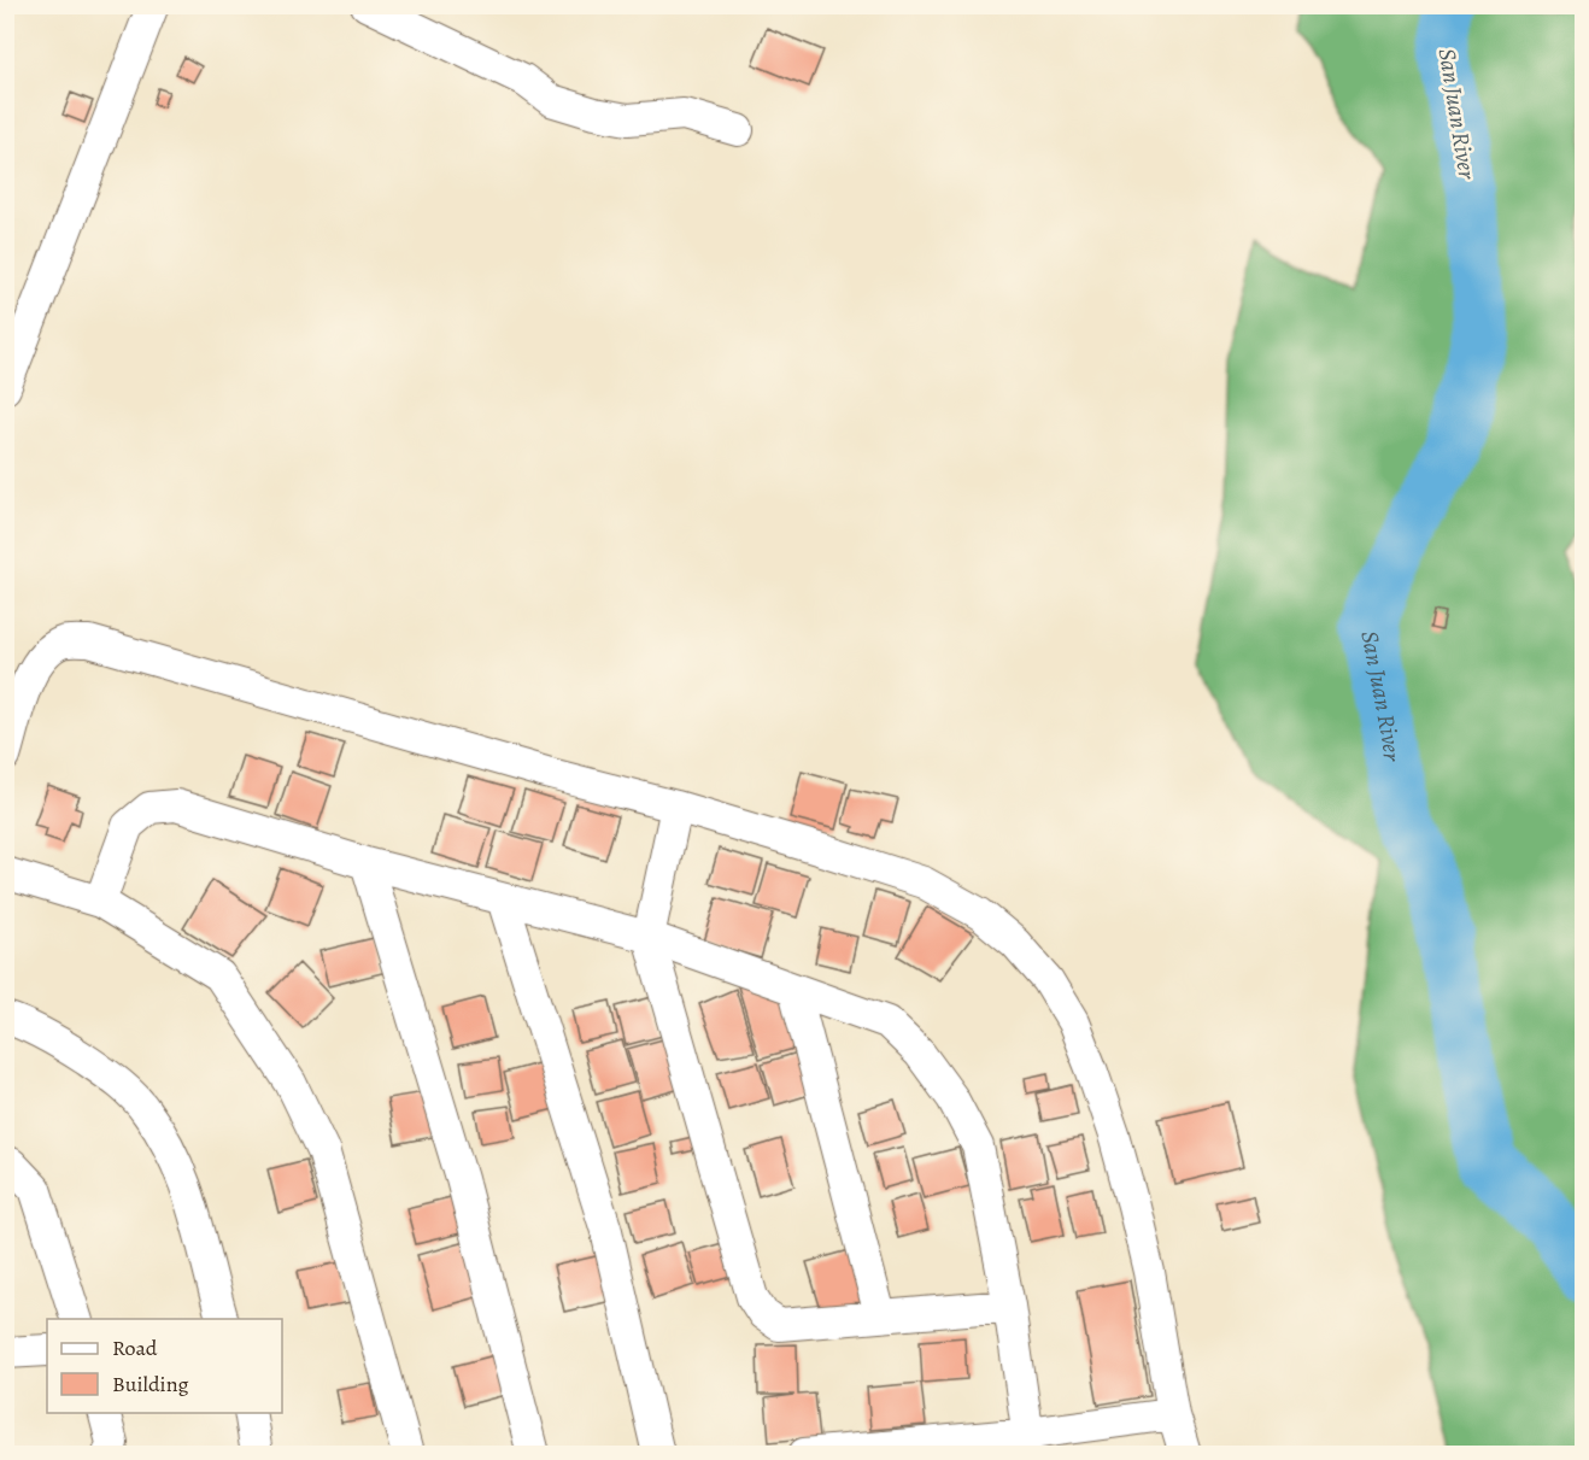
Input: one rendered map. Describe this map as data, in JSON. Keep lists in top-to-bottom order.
{
  "water": ["San Juan River"],
  "legend": ["Road", "Building"]
}
